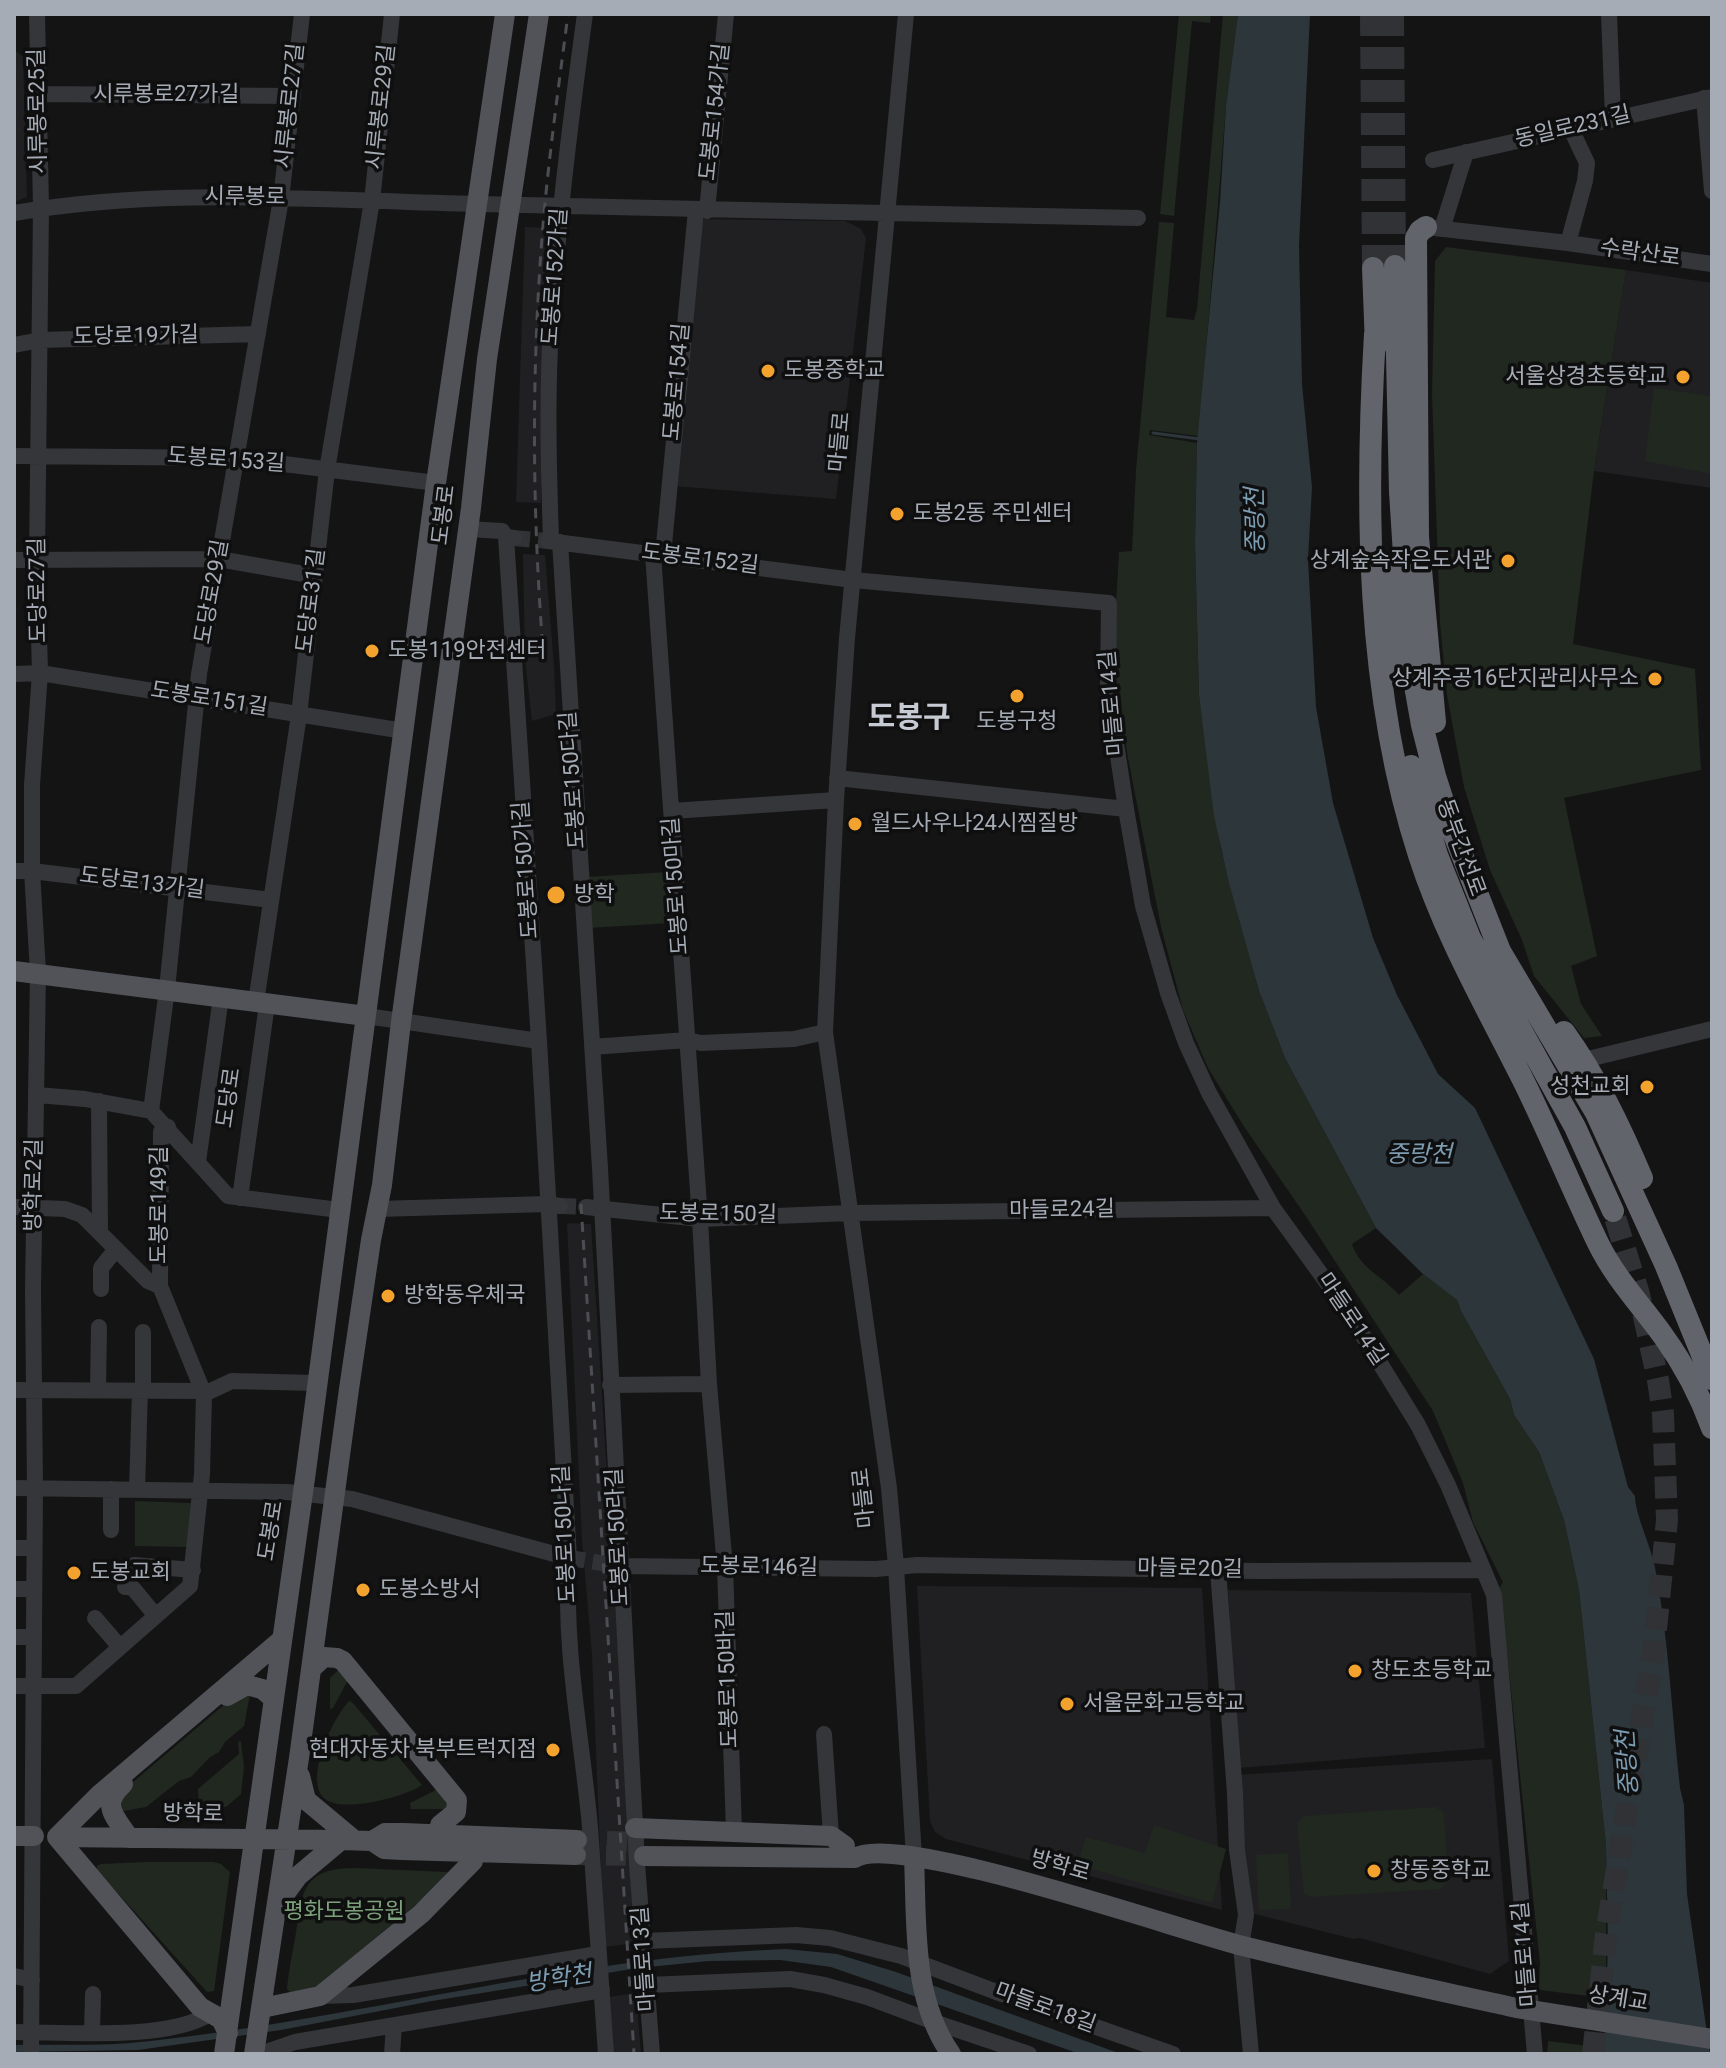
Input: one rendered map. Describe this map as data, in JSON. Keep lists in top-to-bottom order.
{
  "streets": {
    "highway": ["동부간선로"],
    "main road": [
      "마들로",
      "도봉로",
      "방학로",
      "상계교"
    ],
    "street": [
      "시루봉로27가길",
      "시루봉로27길",
      "시루봉로29길",
      "시루봉로25길",
      "도봉로154가길",
      "동일로231길",
      "시루봉로",
      "수락산로",
      "도봉로152가길",
      "도당로19가길",
      "도봉로154길",
      "도봉로153길",
      "도봉로152길",
      "도당로27길",
      "도당로29길",
      "도당로31길",
      "도봉로151길",
      "마들로14길",
      "도봉로150다길",
      "도봉로150가길",
      "도당로13가길",
      "도봉로150마길",
      "도당로",
      "방학로2길",
      "도봉로149길",
      "마들로24길",
      "도봉로150길",
      "도봉로150나길",
      "도봉로150라길",
      "도봉로146길",
      "마들로20길",
      "도봉로150바길",
      "마들로13길",
      "마들로18길"
    ]
  },
  "crossings": [
    ["시루봉로27가길", "시루봉로27길"],
    ["시루봉로27가길", "시루봉로25길"],
    ["시루봉로27길", "시루봉로"],
    ["시루봉로27길", "도당로29길"],
    ["시루봉로29길", "시루봉로"],
    ["시루봉로29길", "도당로31길"],
    ["시루봉로25길", "시루봉로"],
    ["시루봉로25길", "도당로27길"],
    ["도봉로154가길", "도봉로154길"],
    ["동일로231길", "수락산로"],
    ["시루봉로", "도봉로"],
    ["시루봉로", "도당로27길"],
    ["시루봉로", "도당로29길"],
    ["시루봉로", "도당로31길"],
    ["도봉로152가길", "도봉로152길"],
    ["도봉로152가길", "도봉로150다길"],
    ["도당로19가길", "도당로27길"],
    ["도당로19가길", "도당로29길"],
    ["도봉로154길", "도봉로152길"],
    ["도봉로154길", "도봉로150마길"],
    ["마들로", "도봉로152길"],
    ["마들로", "마들로14길"],
    ["마들로", "마들로24길"],
    ["마들로", "도봉로150길"],
    ["마들로", "도봉로146길"],
    ["마들로", "마들로20길"],
    ["마들로", "방학로"],
    ["마들로", "마들로18길"],
    ["도봉로153길", "도봉로"],
    ["도봉로153길", "도당로27길"],
    ["도봉로153길", "도당로29길"],
    ["도봉로153길", "도당로31길"],
    ["도봉로", "도봉로151길"],
    ["도봉로", "도봉로150가길"],
    ["도봉로", "도봉로150나길"],
    ["도봉로", "방학로"],
    ["도봉로152길", "마들로14길"],
    ["도봉로152길", "도봉로150다길"],
    ["도봉로152길", "도봉로150마길"],
    ["도당로27길", "도봉로151길"],
    ["도당로27길", "도당로13가길"],
    ["도당로27길", "방학로2길"],
    ["도당로29길", "도봉로151길"],
    ["도당로29길", "도당로13가길"],
    ["도당로31길", "도봉로151길"],
    ["도당로31길", "도당로13가길"],
    ["도당로31길", "도당로"],
    ["마들로14길", "마들로24길"],
    ["마들로14길", "마들로20길"],
    ["도봉로150다길", "도봉로150길"],
    ["도봉로150다길", "도봉로150라길"],
    ["도봉로150가길", "도봉로150나길"],
    ["도봉로150마길", "도봉로150길"],
    ["도봉로150마길", "도봉로150바길"],
    ["도당로", "도봉로149길"],
    ["방학로2길", "방학로"],
    ["마들로24길", "도봉로150길"],
    ["도봉로150길", "도봉로150라길"],
    ["도봉로150길", "도봉로150바길"],
    ["도봉로150나길", "방학로"],
    ["도봉로150라길", "도봉로146길"],
    ["도봉로150라길", "방학로"],
    ["도봉로150라길", "마들로13길"],
    ["도봉로146길", "마들로20길"],
    ["도봉로146길", "도봉로150바길"],
    ["방학로", "마들로13길"],
    ["방학로", "상계교"]
  ],
  "districts": ["도봉구"],
  "water": ["중랑천", "방학천"],
  "parks": ["평화도봉공원"],
  "places": [
    "도봉중학교",
    "서울상경초등학교",
    "도봉2동 주민센터",
    "상계숲속작은도서관",
    "도봉119안전센터",
    "상계주공16단지관리사무소",
    "도봉구청",
    "월드사우나24시찜질방",
    "방학",
    "성천교회",
    "방학동우체국",
    "도봉교회",
    "도봉소방서",
    "창도초등학교",
    "서울문화고등학교",
    "현대자동차 북부트럭지점",
    "창동중학교"
  ]
}
